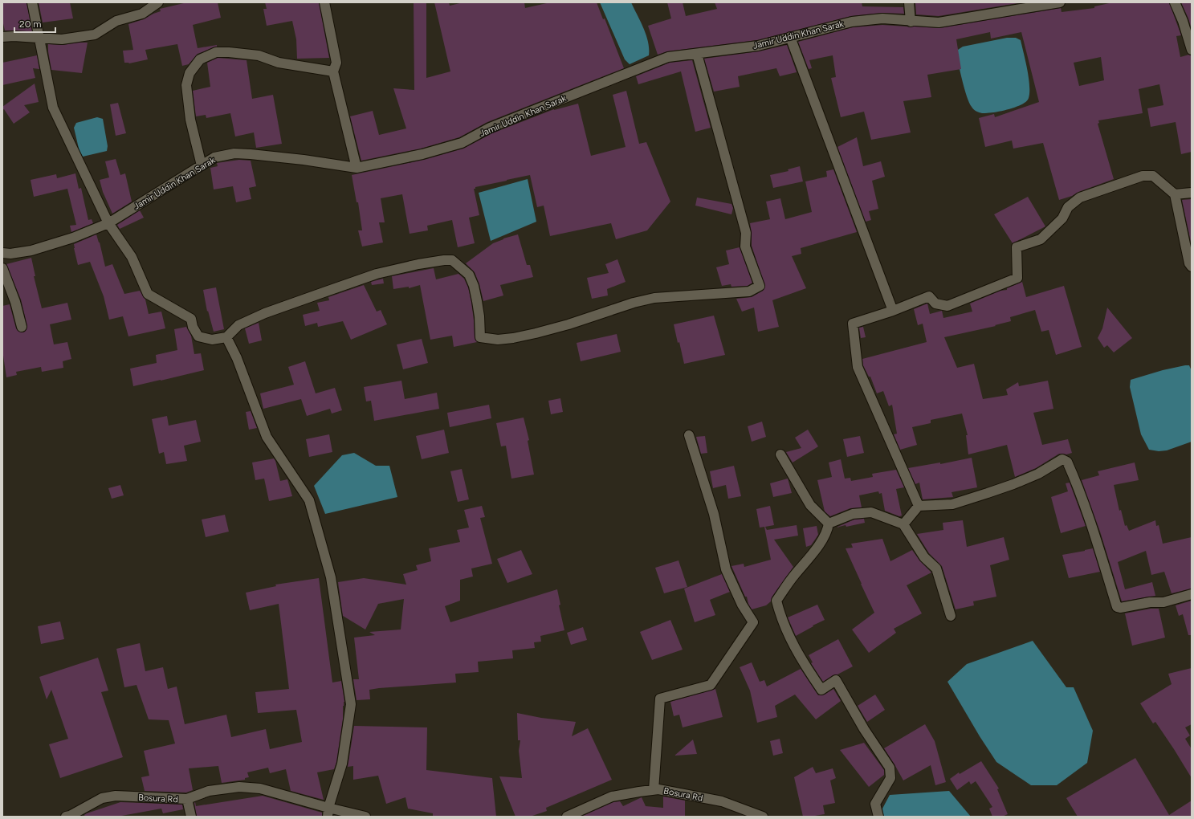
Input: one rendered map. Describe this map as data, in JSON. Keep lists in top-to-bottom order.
{
  "streets": {
    "street": ["Jamir Uddin Khan Sarak", "Bosura Rd"]
  },
  "scale_bar": "20 m"
}
